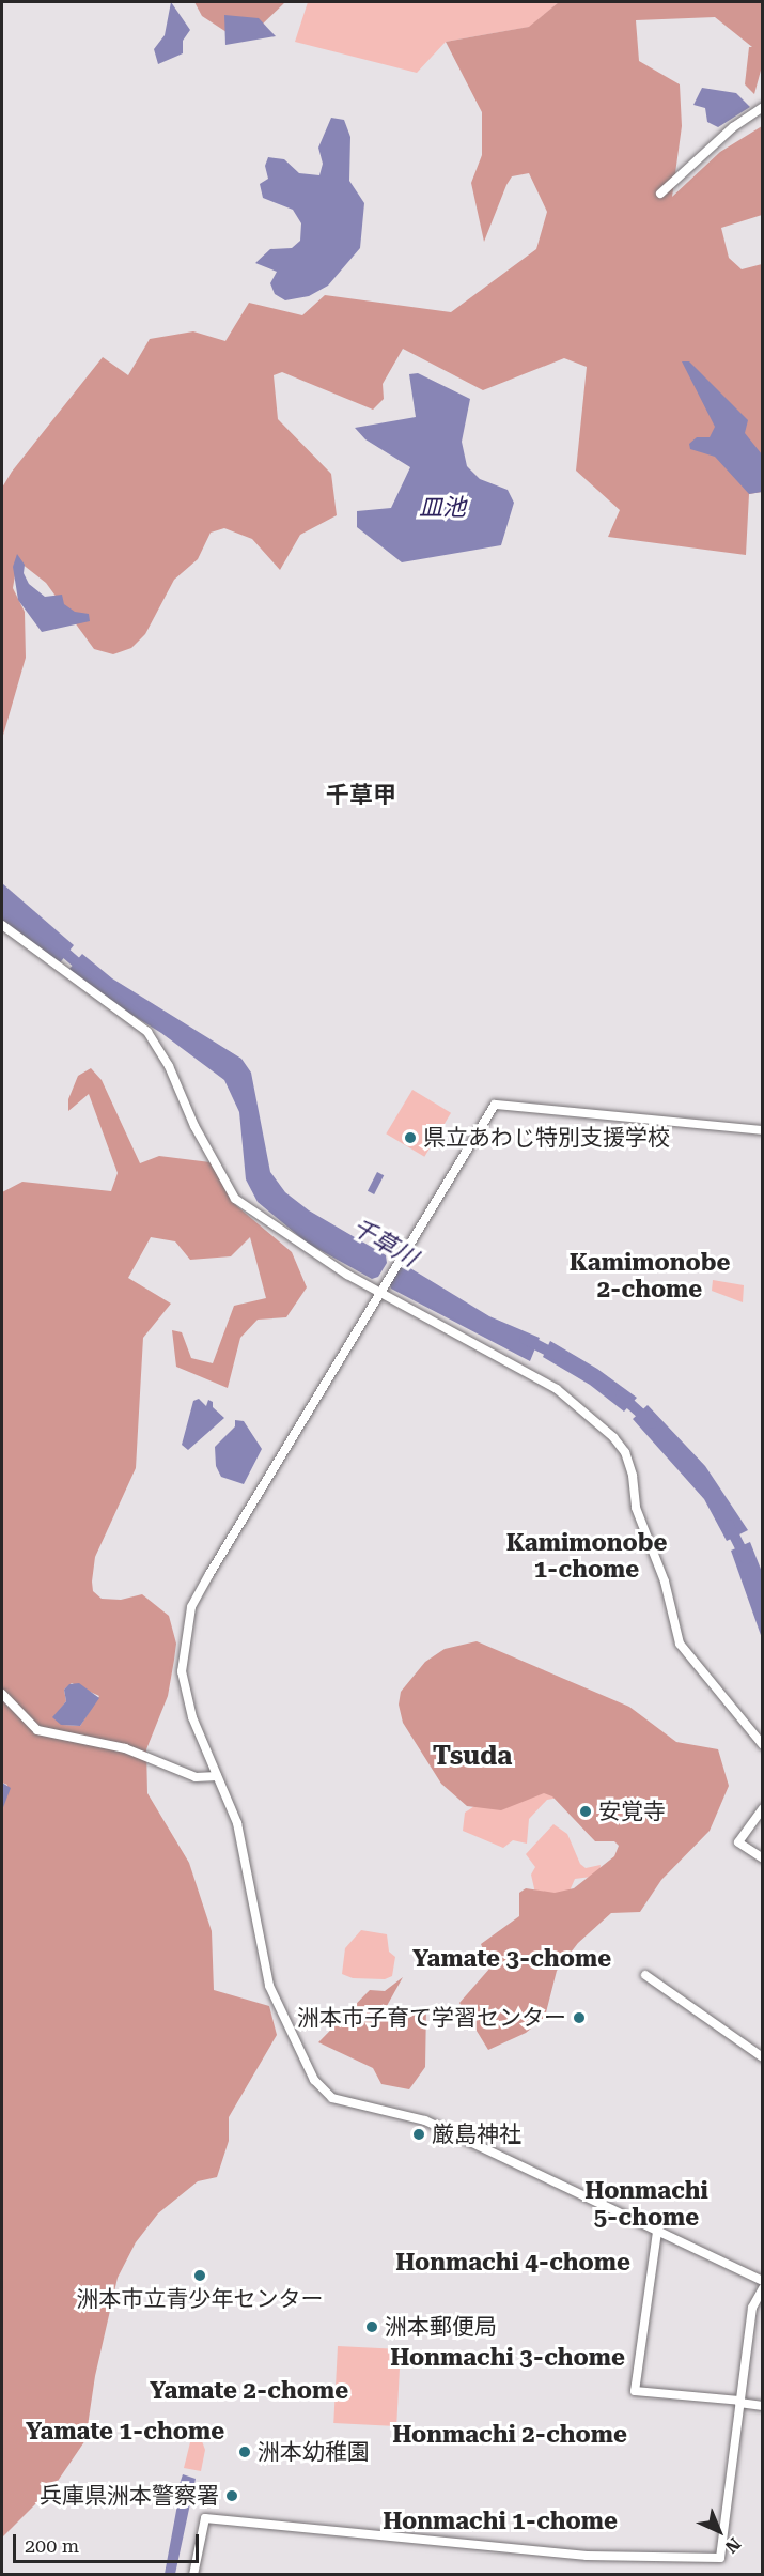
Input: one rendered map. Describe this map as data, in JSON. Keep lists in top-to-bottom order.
{
  "districts": [
    "千草甲",
    "Kamimonobe 2-chome",
    "Kamimonobe 1-chome",
    "Tsuda",
    "Yamate 3-chome",
    "Honmachi 5-chome",
    "Honmachi 4-chome",
    "Honmachi 3-chome",
    "Yamate 2-chome",
    "Yamate 1-chome",
    "Honmachi 2-chome",
    "Honmachi 1-chome"
  ],
  "water": ["皿池", "千草川"],
  "places": [
    "県立あわじ特別支援学校",
    "安覚寺",
    "洲本市子育て学習センター",
    "厳島神社",
    "洲本市立青少年センター",
    "洲本郵便局",
    "洲本幼稚園",
    "兵庫県洲本警察署"
  ],
  "scale_bar": "200 m",
  "north": "bottom right"
}
